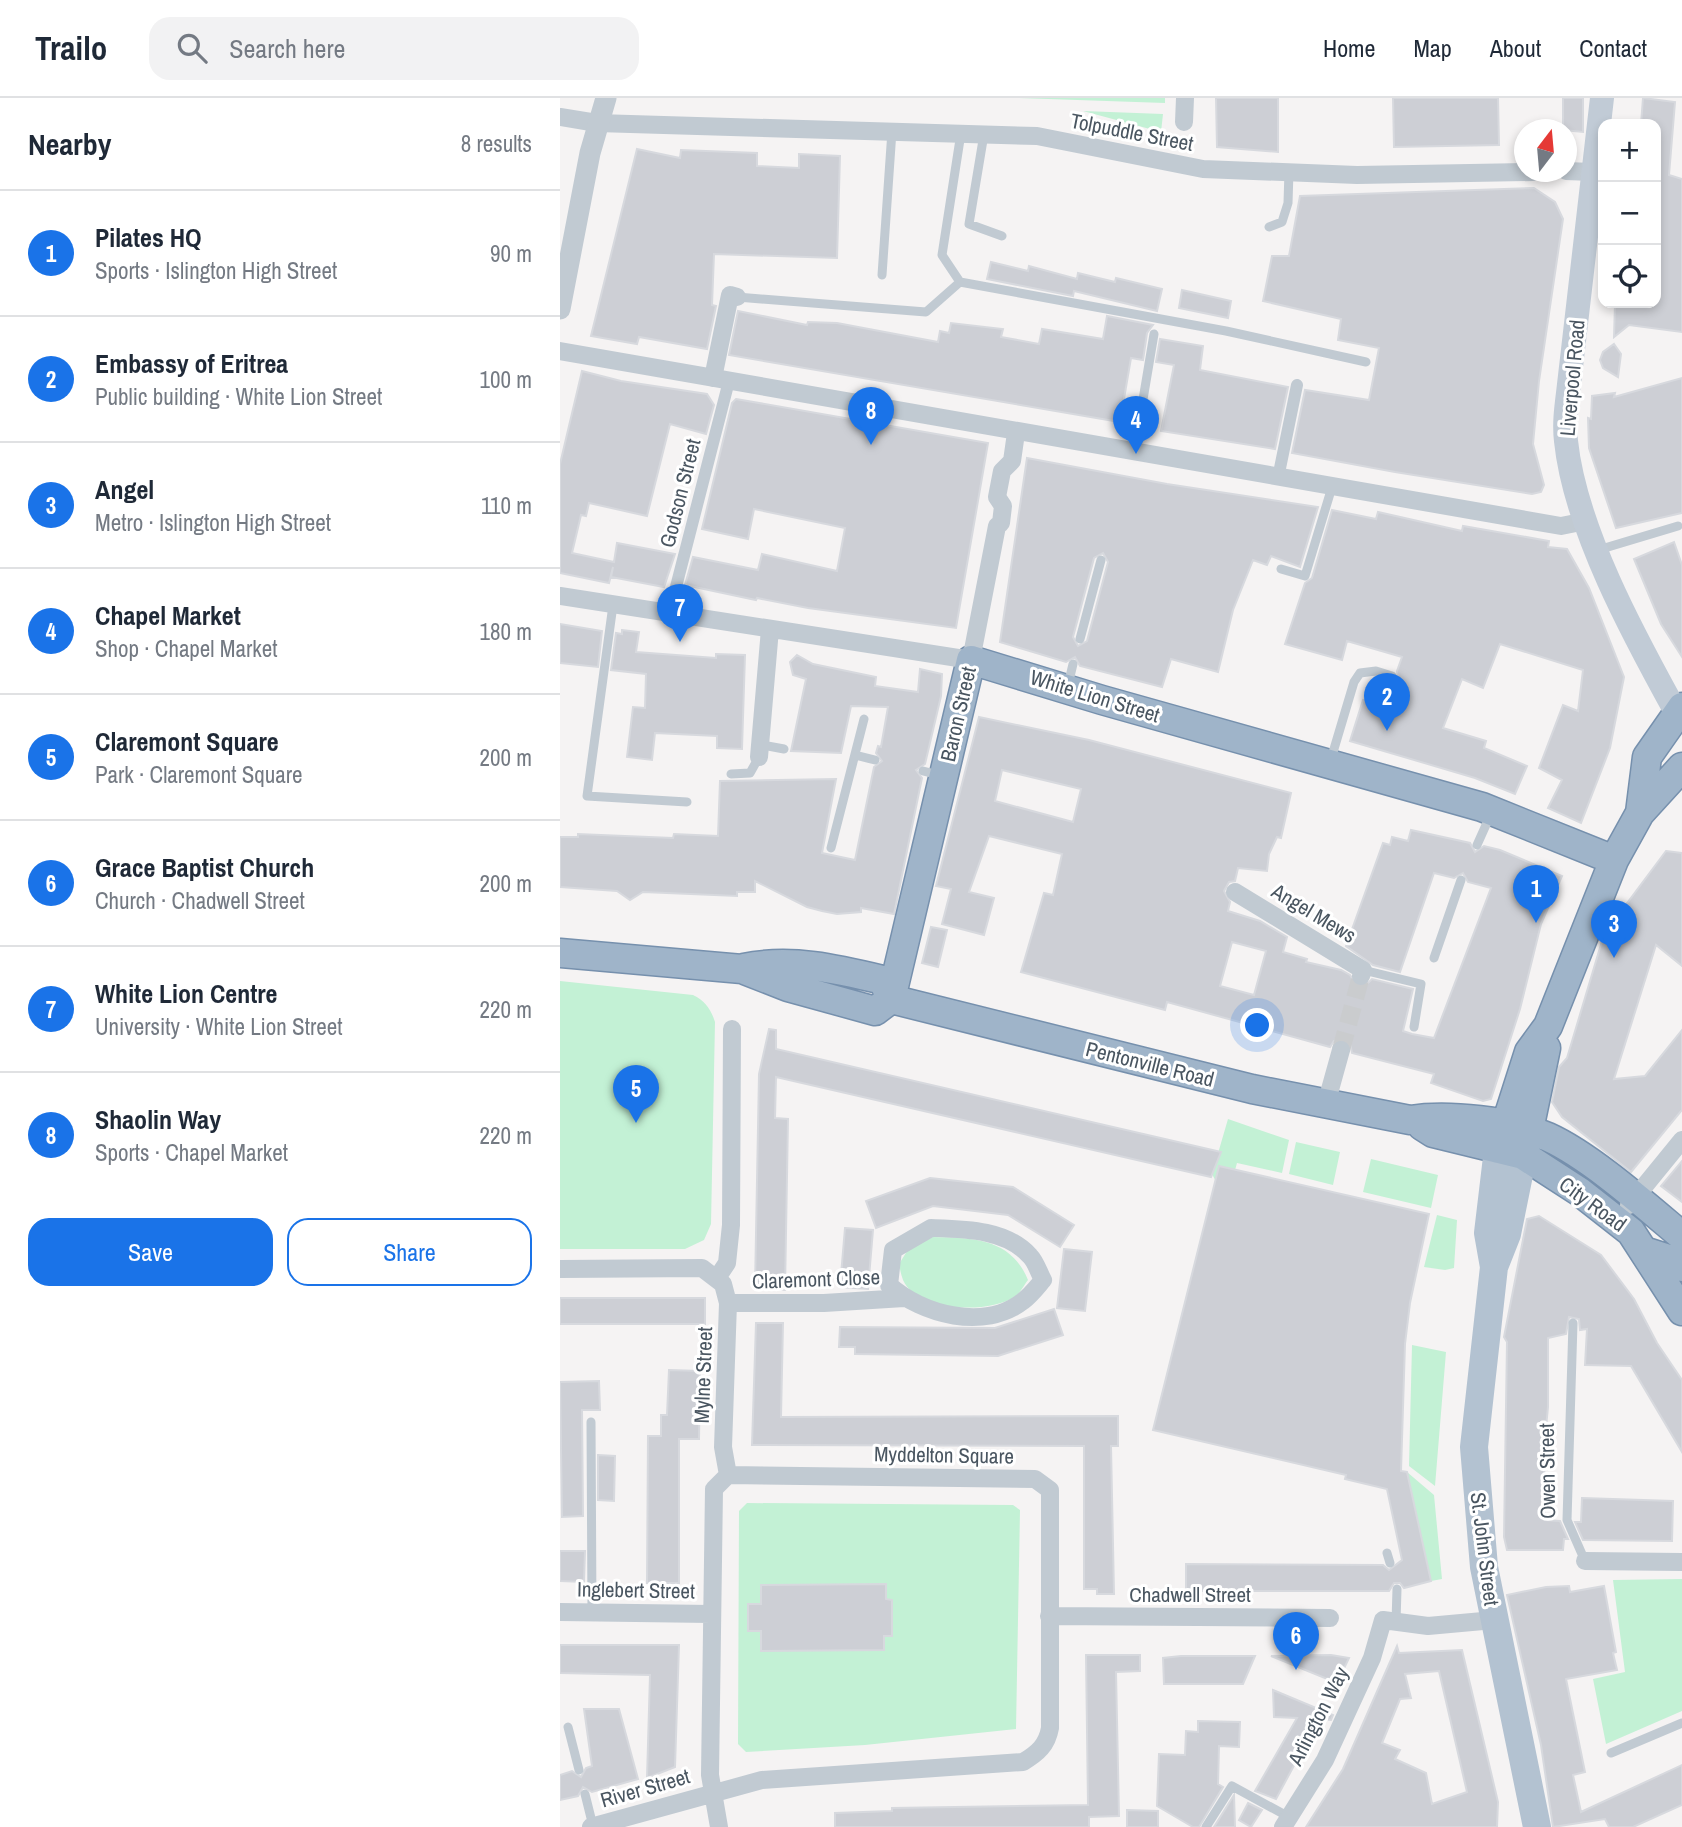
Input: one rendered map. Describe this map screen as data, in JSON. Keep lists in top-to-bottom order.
{
  "streets": {
    "highway": [
      "White Lion Street",
      "Baron Street",
      "Pentonville Road",
      "City Road"
    ],
    "main road": ["Liverpool Road", "St. John Street"],
    "street": [
      "Tolpuddle Street",
      "Godson Street",
      "Angel Mews",
      "Claremont Close",
      "Mylne Street",
      "Myddelton Square",
      "Owen Street",
      "Inglebert Street",
      "Chadwell Street",
      "Arlington Way",
      "River Street"
    ]
  },
  "crossings": [
    ["Godson Street", "White Lion Street"],
    ["White Lion Street", "Baron Street"],
    ["Baron Street", "Pentonville Road"],
    ["Pentonville Road", "City Road"],
    ["Pentonville Road", "St. John Street"],
    ["City Road", "St. John Street"],
    ["Claremont Close", "Mylne Street"],
    ["Mylne Street", "Myddelton Square"],
    ["Myddelton Square", "Chadwell Street"],
    ["Myddelton Square", "River Street"]
  ],
  "north": "top",
  "page": {
    "header": "Trailo",
    "search": "Search here",
    "nav": [
      "Home",
      "Map",
      "About",
      "Contact"
    ],
    "heading": ["Nearby", "8 results"],
    "map_buttons": ["+", "−"],
    "list": [
      {
        "mark": "1",
        "name": "Pilates HQ",
        "note": "Sports · Islington High Street",
        "value": "90 m"
      },
      {
        "mark": "2",
        "name": "Embassy of Eritrea",
        "note": "Public building · White Lion Street",
        "value": "100 m"
      },
      {
        "mark": "3",
        "name": "Angel",
        "note": "Metro · Islington High Street",
        "value": "110 m"
      },
      {
        "mark": "4",
        "name": "Chapel Market",
        "note": "Shop · Chapel Market",
        "value": "180 m"
      },
      {
        "mark": "5",
        "name": "Claremont Square",
        "note": "Park · Claremont Square",
        "value": "200 m"
      },
      {
        "mark": "6",
        "name": "Grace Baptist Church",
        "note": "Church · Chadwell Street",
        "value": "200 m"
      },
      {
        "mark": "7",
        "name": "White Lion Centre",
        "note": "University · White Lion Street",
        "value": "220 m"
      },
      {
        "mark": "8",
        "name": "Shaolin Way",
        "note": "Sports · Chapel Market",
        "value": "220 m"
      }
    ],
    "pins": [
      "8",
      "4",
      "7",
      "2",
      "1",
      "3",
      "5",
      "6"
    ],
    "buttons": ["Save", "Share"]
  }
}
